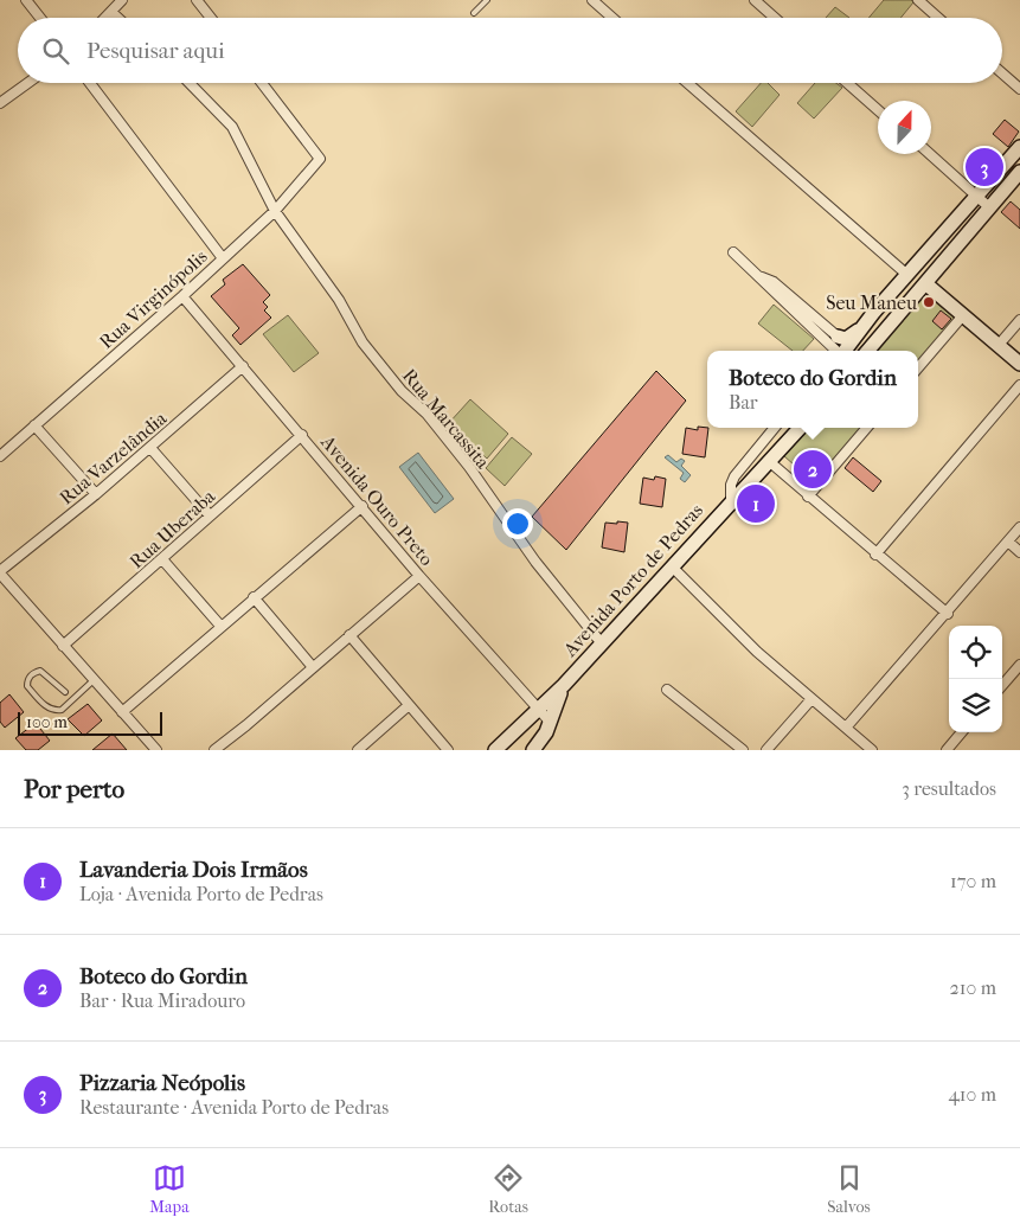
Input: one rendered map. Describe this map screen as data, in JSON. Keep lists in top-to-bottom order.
{
  "streets": {
    "main road": ["Avenida Porto de Pedras"],
    "street": [
      "Rua Virginópolis",
      "Rua Marcassita",
      "Rua Varzelândia",
      "Avenida Ouro Preto",
      "Rua Uberaba"
    ]
  },
  "crossings": [
    ["Rua Virginópolis", "Rua Marcassita"],
    ["Rua Virginópolis", "Avenida Ouro Preto"],
    ["Rua Marcassita", "Avenida Porto de Pedras"],
    ["Rua Varzelândia", "Avenida Ouro Preto"],
    ["Avenida Ouro Preto", "Rua Uberaba"],
    ["Avenida Ouro Preto", "Avenida Porto de Pedras"]
  ],
  "places": ["Seu Maneu"],
  "scale_bar": "100 m",
  "north": "top",
  "page": {
    "search": "Pesquisar aqui",
    "pins": ["3", "2", "1"],
    "popup": ["Boteco do Gordin", "Bar"],
    "scale": "100 m",
    "heading": ["Por perto", "3 resultados"],
    "list": [
      {
        "mark": "1",
        "name": "Lavanderia Dois Irmãos",
        "note": "Loja · Avenida Porto de Pedras",
        "value": "170 m"
      },
      {
        "mark": "2",
        "name": "Boteco do Gordin",
        "note": "Bar · Rua Miradouro",
        "value": "210 m"
      },
      {
        "mark": "3",
        "name": "Pizzaria Neópolis",
        "note": "Restaurante · Avenida Porto de Pedras",
        "value": "410 m"
      }
    ],
    "nav": ["Mapa", "Rotas", "Salvos"]
  }
}
